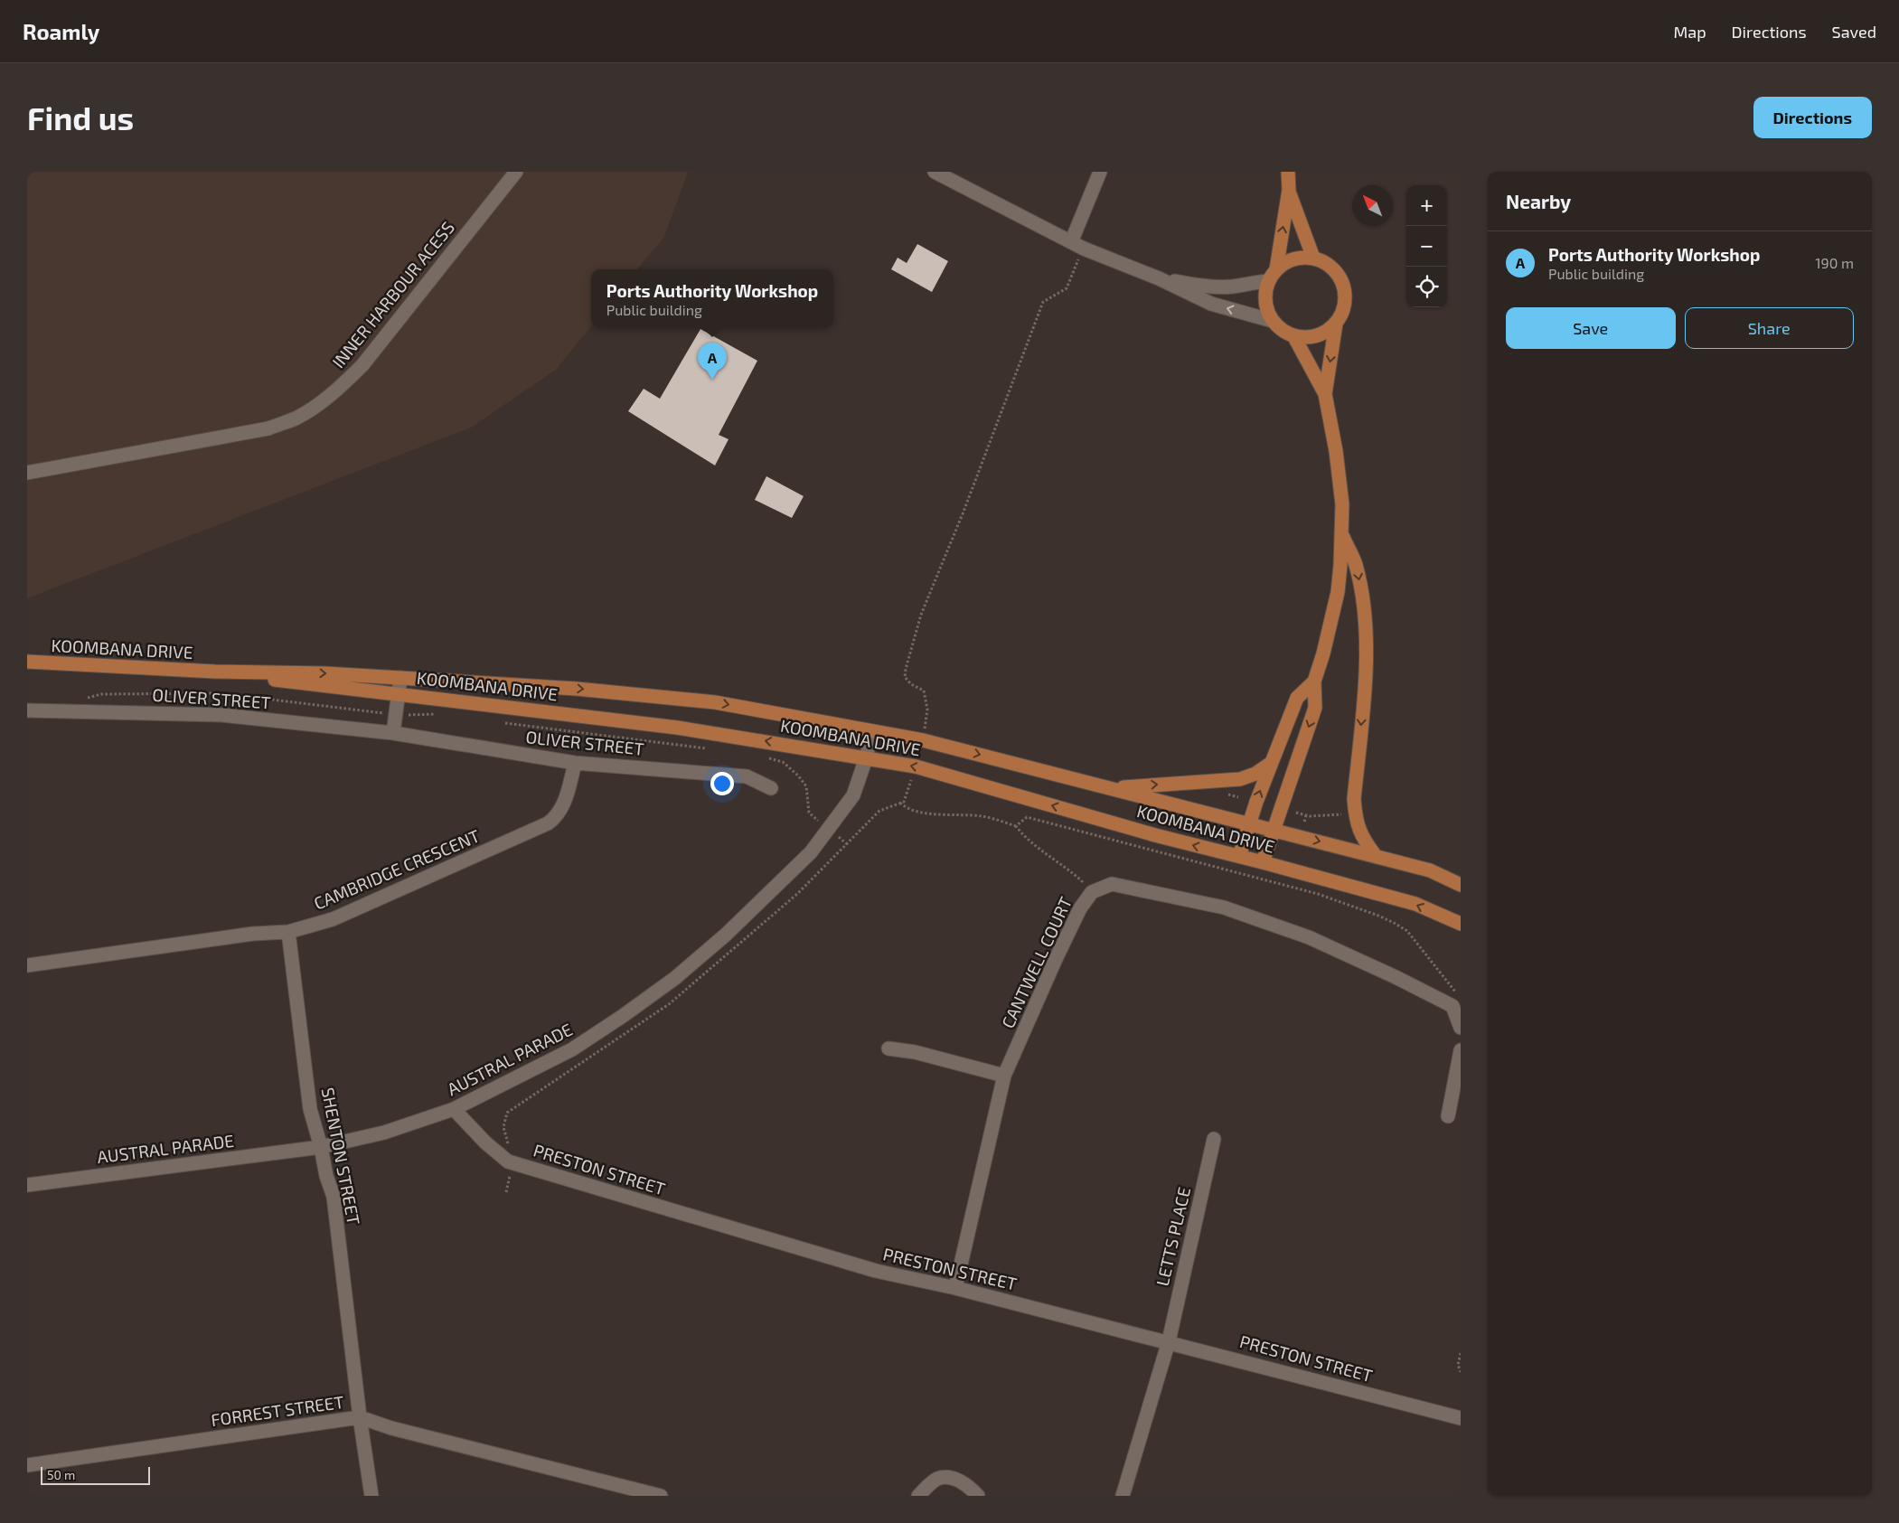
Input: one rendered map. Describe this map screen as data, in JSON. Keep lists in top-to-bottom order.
{
  "streets": {
    "main road": ["KOOMBANA DRIVE"],
    "street": [
      "INNER HARBOUR ACESS",
      "OLIVER STREET",
      "CAMBRIDGE CRESCENT",
      "CANTWELL COURT",
      "AUSTRAL PARADE",
      "SHENTON STREET",
      "PRESTON STREET",
      "LETTS PLACE",
      "FORREST STREET"
    ]
  },
  "crossings": [
    ["KOOMBANA DRIVE", "AUSTRAL PARADE"],
    ["OLIVER STREET", "CAMBRIDGE CRESCENT"],
    ["CAMBRIDGE CRESCENT", "SHENTON STREET"],
    ["CANTWELL COURT", "PRESTON STREET"],
    ["AUSTRAL PARADE", "SHENTON STREET"],
    ["AUSTRAL PARADE", "PRESTON STREET"],
    ["SHENTON STREET", "FORREST STREET"],
    ["PRESTON STREET", "LETTS PLACE"]
  ],
  "scale_bar": "50 m",
  "north": "top left",
  "page": {
    "header": "Roamly",
    "nav": ["Map", "Directions", "Saved"],
    "buttons": [
      "Directions",
      ["Save", "Share"]
    ],
    "title": "Find us",
    "heading": "Nearby",
    "map_buttons": ["+", "−"],
    "list": [
      {
        "mark": "A",
        "name": "Ports Authority Workshop",
        "note": "Public building",
        "value": "190 m"
      }
    ],
    "popup": ["Ports Authority Workshop", "Public building"],
    "pins": "A",
    "scale": "50 m"
  }
}
